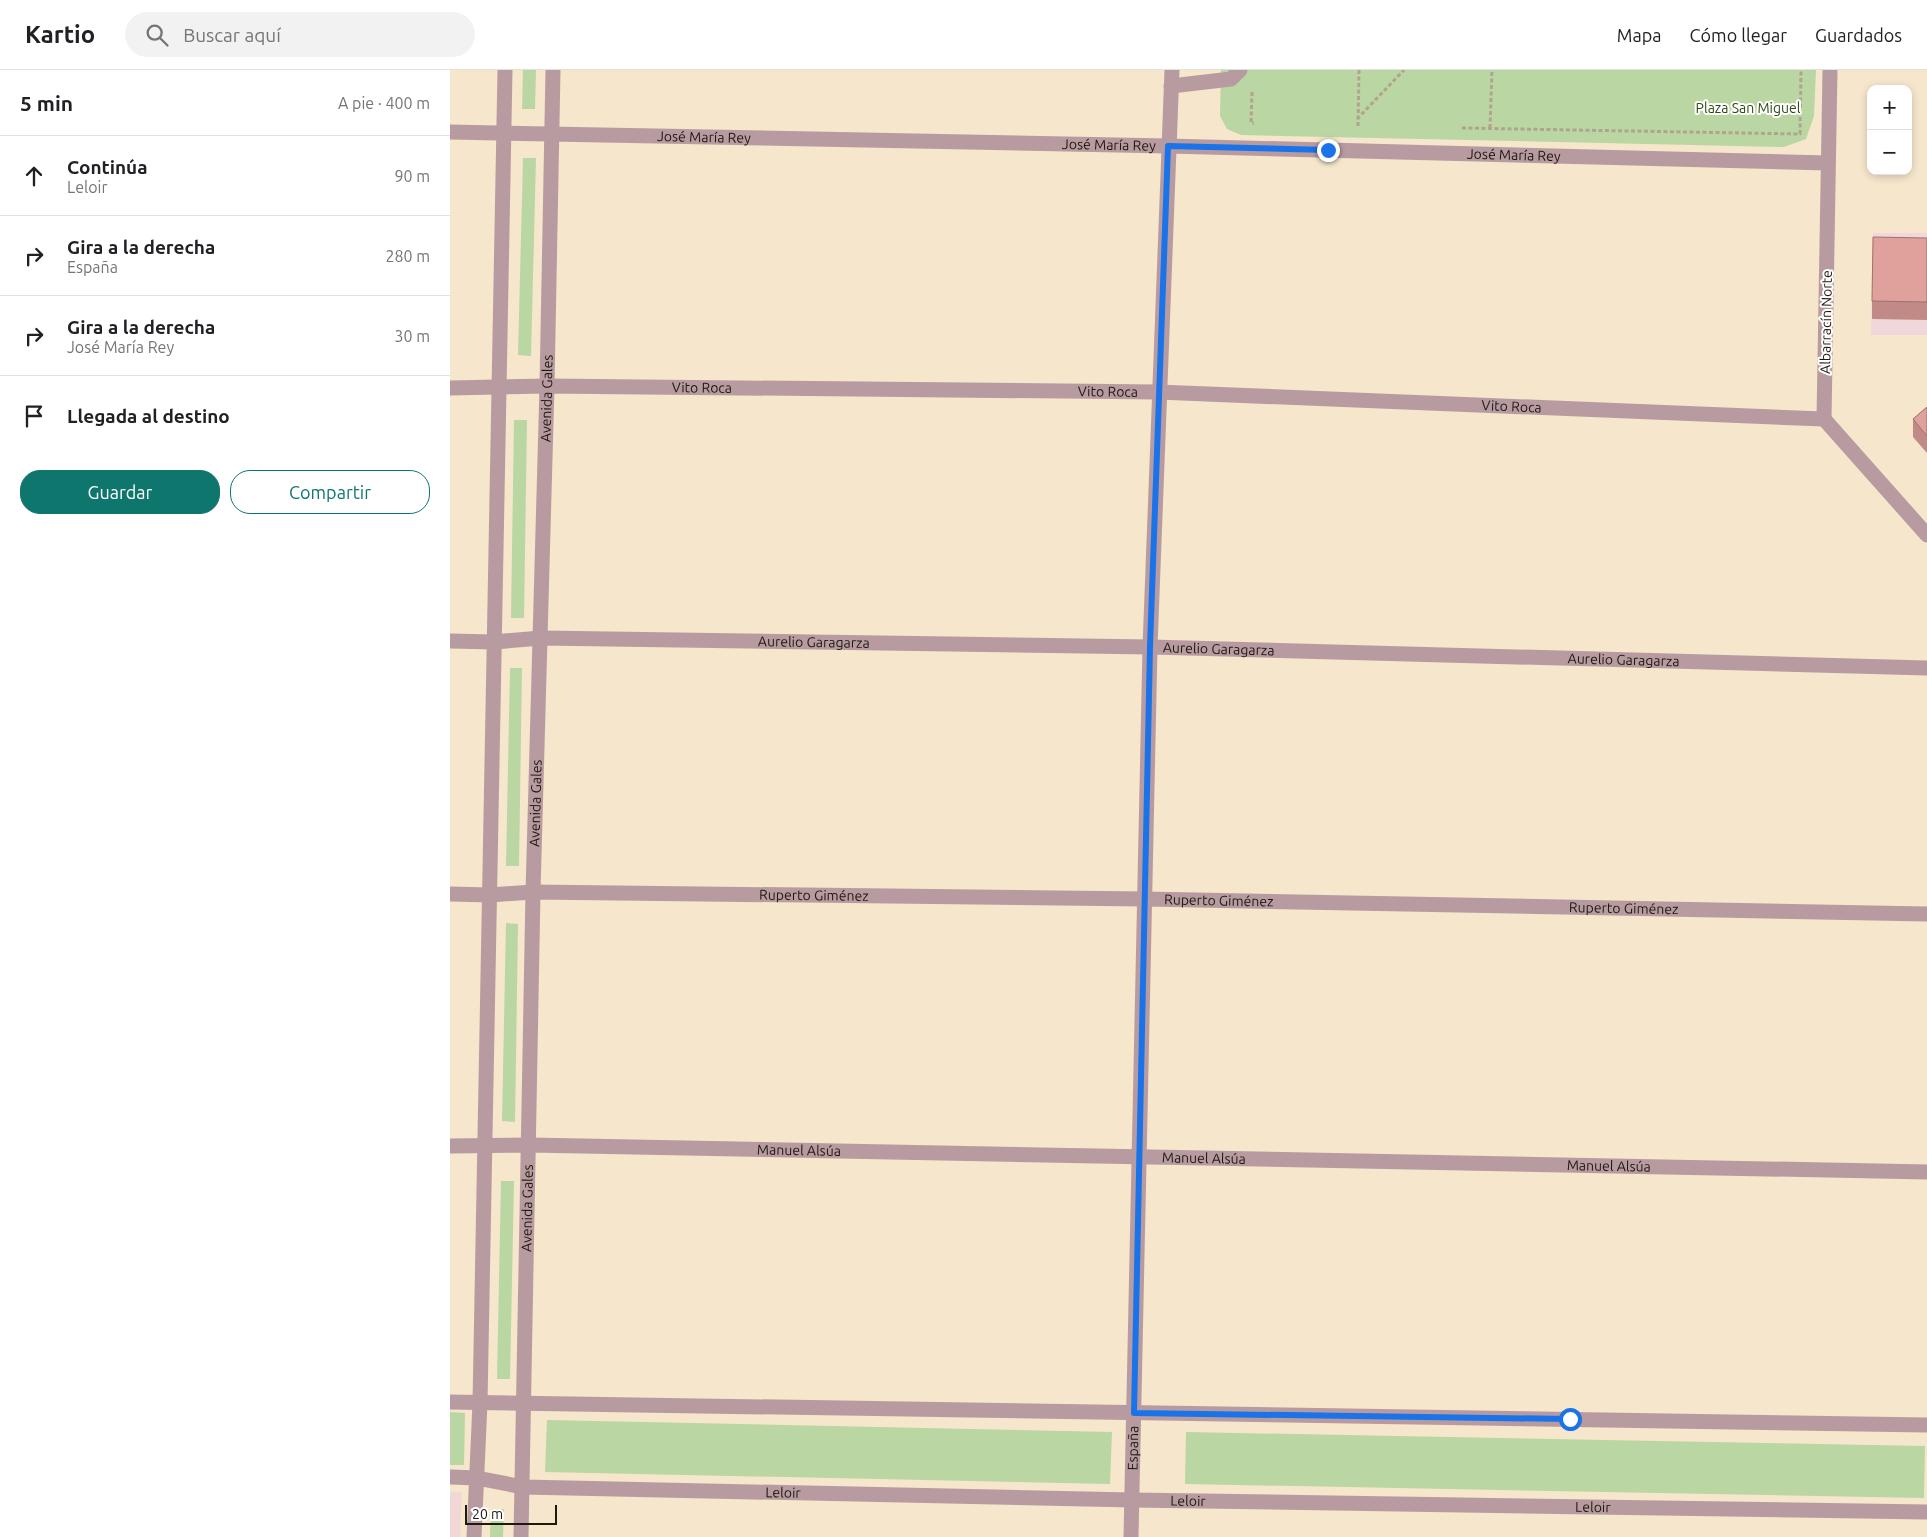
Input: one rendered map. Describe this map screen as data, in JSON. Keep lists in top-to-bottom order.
{
  "streets": {
    "street": [
      "José María Rey",
      "Albarracín Norte",
      "Vito Roca",
      "Avenida Gales",
      "Aurelio Garagarza",
      "Ruperto Giménez",
      "Manuel Alsúa",
      "España",
      "Leloir"
    ]
  },
  "crossings": [
    ["José María Rey", "Albarracín Norte"],
    ["José María Rey", "Avenida Gales"],
    ["José María Rey", "España"],
    ["Albarracín Norte", "Vito Roca"],
    ["Vito Roca", "Avenida Gales"],
    ["Vito Roca", "España"],
    ["Avenida Gales", "Aurelio Garagarza"],
    ["Avenida Gales", "Ruperto Giménez"],
    ["Avenida Gales", "Manuel Alsúa"],
    ["Avenida Gales", "Leloir"],
    ["Aurelio Garagarza", "España"],
    ["Ruperto Giménez", "España"],
    ["Manuel Alsúa", "España"],
    ["España", "Leloir"]
  ],
  "parks": ["Plaza San Miguel"],
  "scale_bar": "20 m",
  "page": {
    "header": "Kartio",
    "search": "Buscar aquí",
    "nav": ["Mapa", "Cómo llegar", "Guardados"],
    "heading": ["5 min", "A pie · 400 m"],
    "map_buttons": ["+", "−"],
    "list": [
      ["Continúa", "Leloir", "90 m"],
      ["Gira a la derecha", "España", "280 m"],
      ["Gira a la derecha", "José María Rey", "30 m"],
      "Llegada al destino"
    ],
    "buttons": ["Guardar", "Compartir"],
    "scale": "20 m"
  }
}
